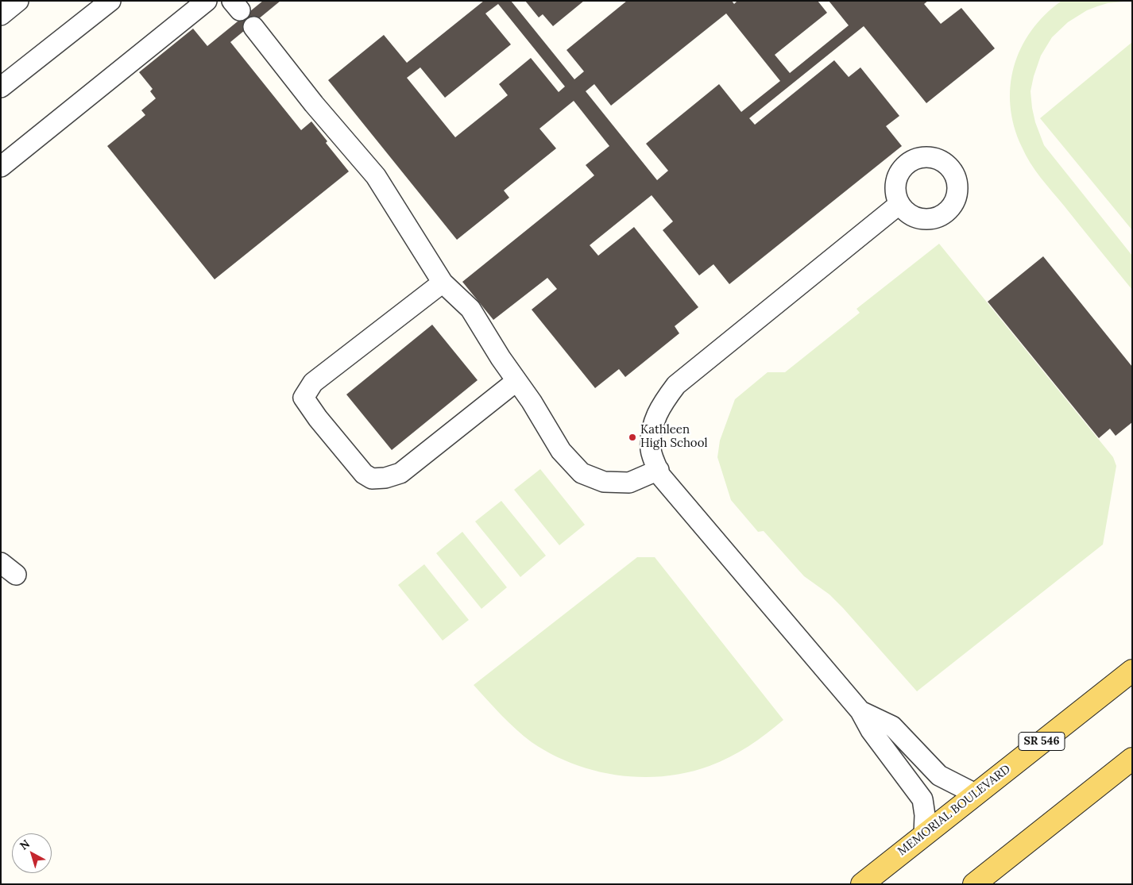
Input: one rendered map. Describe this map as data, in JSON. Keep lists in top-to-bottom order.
{
  "streets": {
    "main road": ["SR 546", "MEMORIAL BOULEVARD"]
  },
  "places": ["Kathleen High School"],
  "north": "top left"
}
